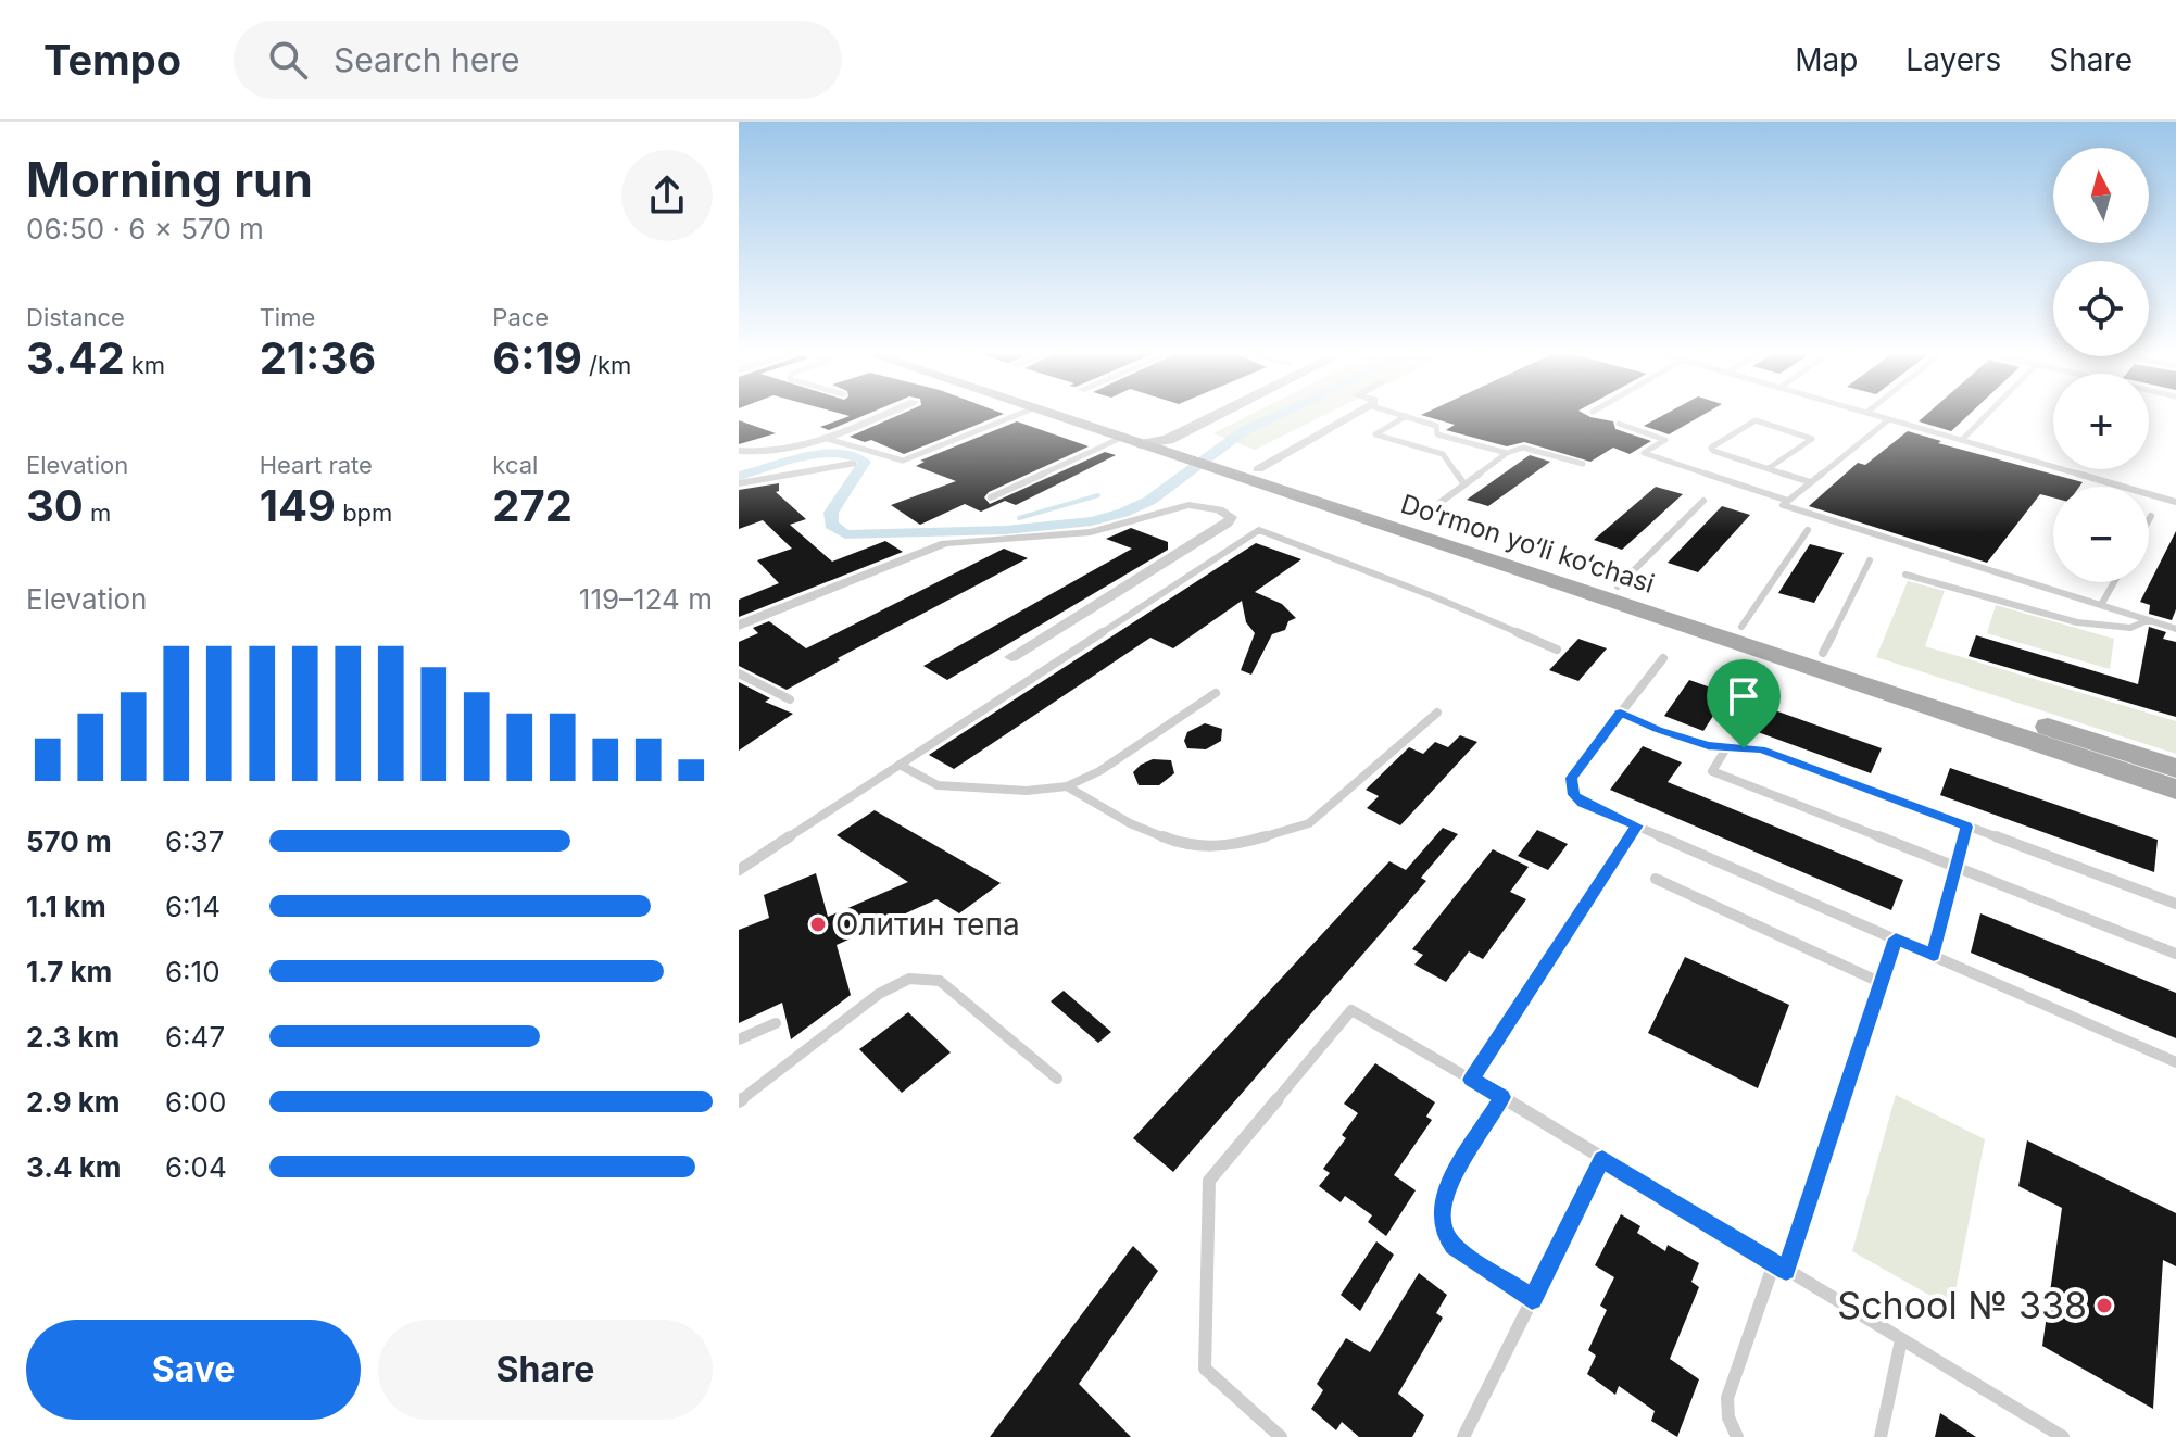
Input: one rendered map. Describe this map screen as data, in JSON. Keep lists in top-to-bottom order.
{
  "streets": {
    "main road": ["Do‘rmon yo‘li ko‘chasi"]
  },
  "places": ["Олитин тепа", "School № 338"],
  "north": "top",
  "page": {
    "header": "Tempo",
    "search": "Search here",
    "nav": ["Map", "Layers", "Share"],
    "heading": ["Morning run", "06:50 · 6 × 570 m"],
    "map_buttons": ["+", "−"],
    "stats": [
      ["Distance", "3.42 km"],
      ["Time", "21:36"],
      ["Pace", "6:19 /km"],
      ["Elevation", "30 m"],
      ["Heart rate", "149 bpm"],
      ["kcal", "272"]
    ],
    "chart": ["Elevation", "119–124 m"],
    "list": [
      {
        "name": "570 m",
        "note": "6:37"
      },
      {
        "name": "1.1 km",
        "note": "6:14"
      },
      {
        "name": "1.7 km",
        "note": "6:10"
      },
      {
        "name": "2.3 km",
        "note": "6:47"
      },
      {
        "name": "2.9 km",
        "note": "6:00"
      },
      {
        "name": "3.4 km",
        "note": "6:04"
      }
    ],
    "buttons": ["Save", "Share"]
  }
}
